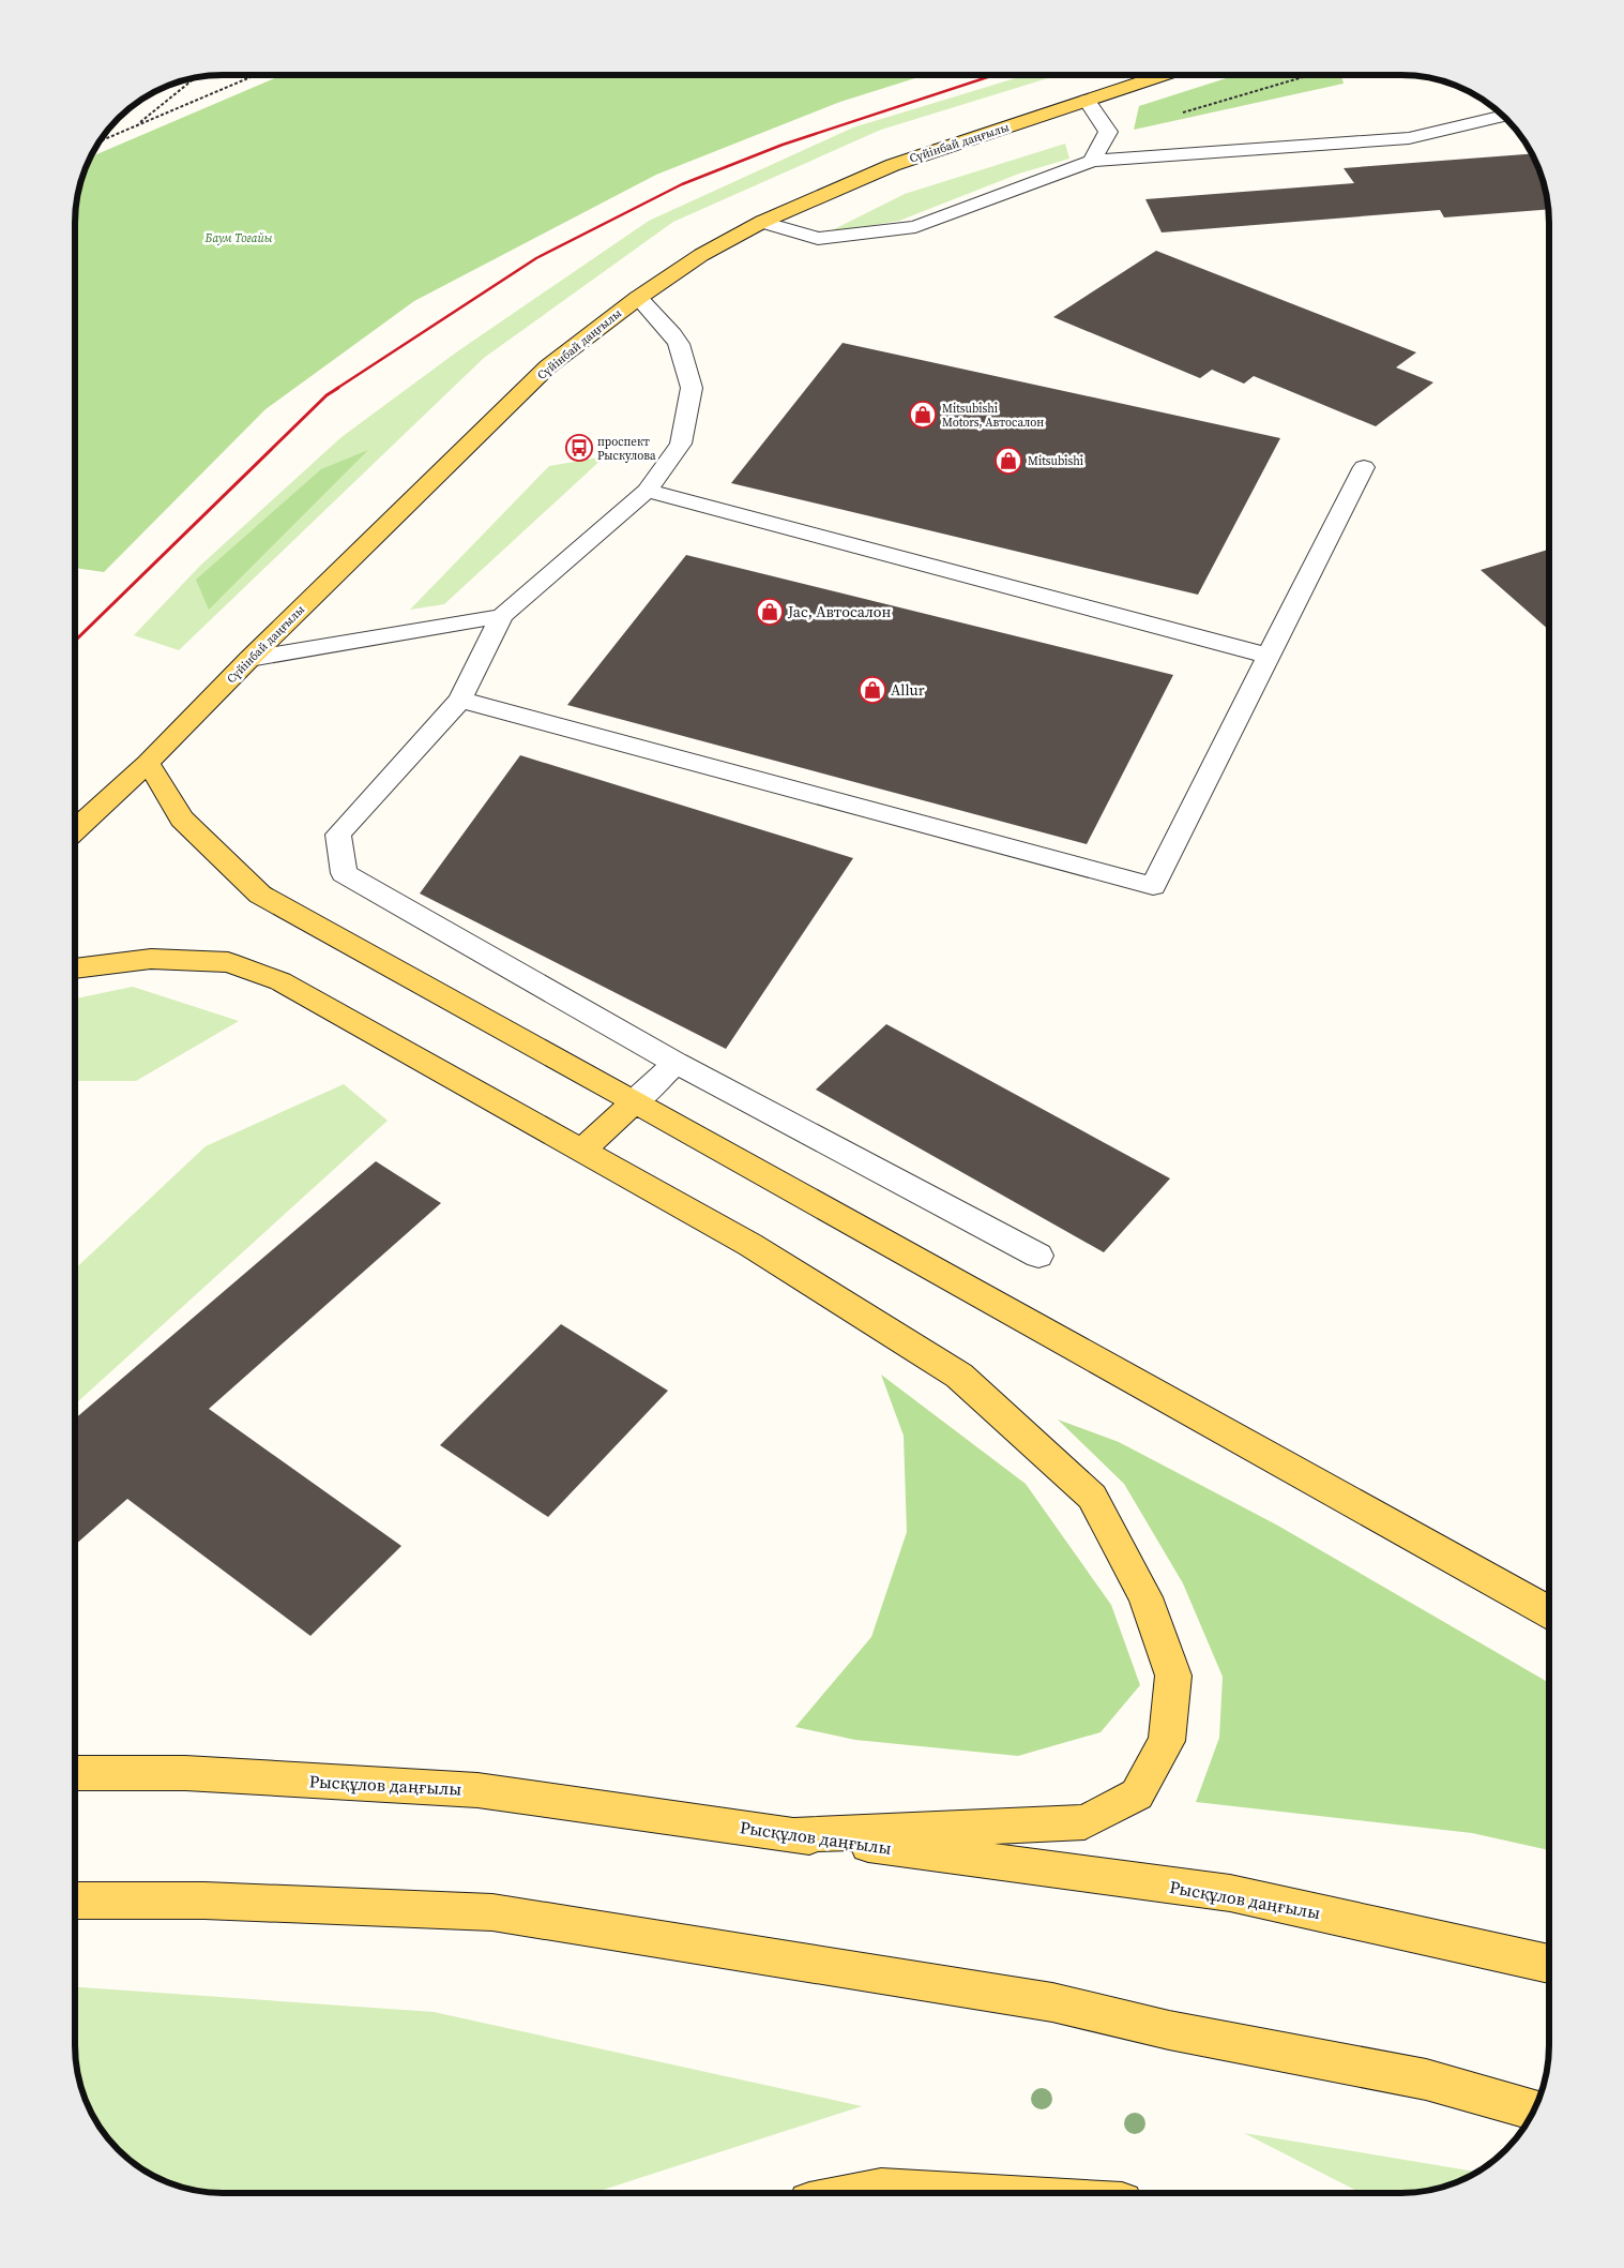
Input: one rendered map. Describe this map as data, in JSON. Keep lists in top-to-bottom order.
{
  "streets": {
    "main road": ["Сүйінбай даңғылы", "Рысқұлов даңғылы"]
  },
  "parks": ["Баум Тоғайы"],
  "places": {
    "shop": [
      "Mitsubishi Motors, Автосалон",
      "Mitsubishi",
      "Jac, Автосалон",
      "Allur"
    ],
    "bus stop": ["проспект Рыскулова"]
  }
}
